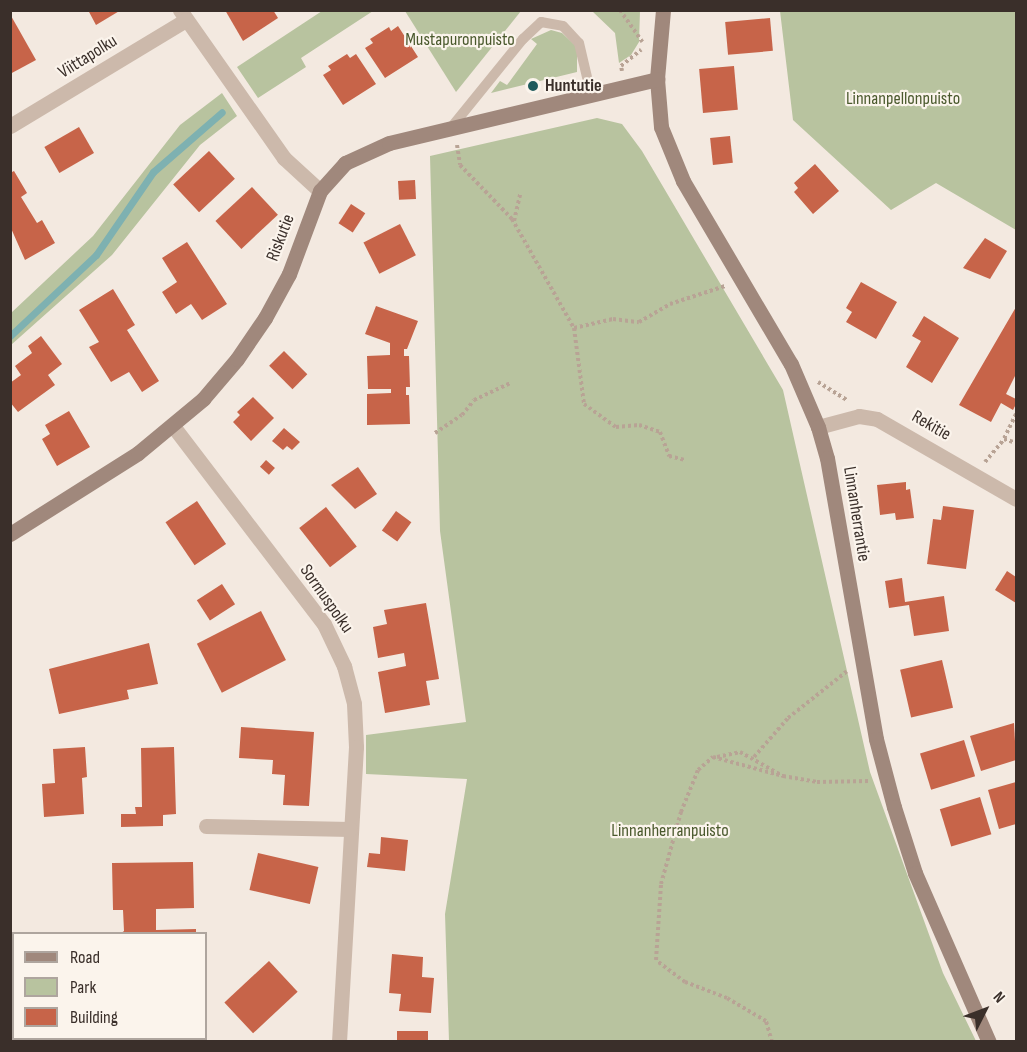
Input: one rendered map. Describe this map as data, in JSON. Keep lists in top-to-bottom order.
{
  "streets": {
    "street": [
      "Viittapolku",
      "Riskutie",
      "Rekitie",
      "Linnanherrantie",
      "Sormuspolku"
    ]
  },
  "crossings": [
    ["Riskutie", "Linnanherrantie"],
    ["Riskutie", "Sormuspolku"],
    ["Rekitie", "Linnanherrantie"]
  ],
  "parks": ["Mustapuronpuisto", "Linnanpellonpuisto", "Linnanherranpuisto"],
  "places": ["Huntutie"],
  "legend": ["Road", "Park", "Building"],
  "north": "top right"
}
